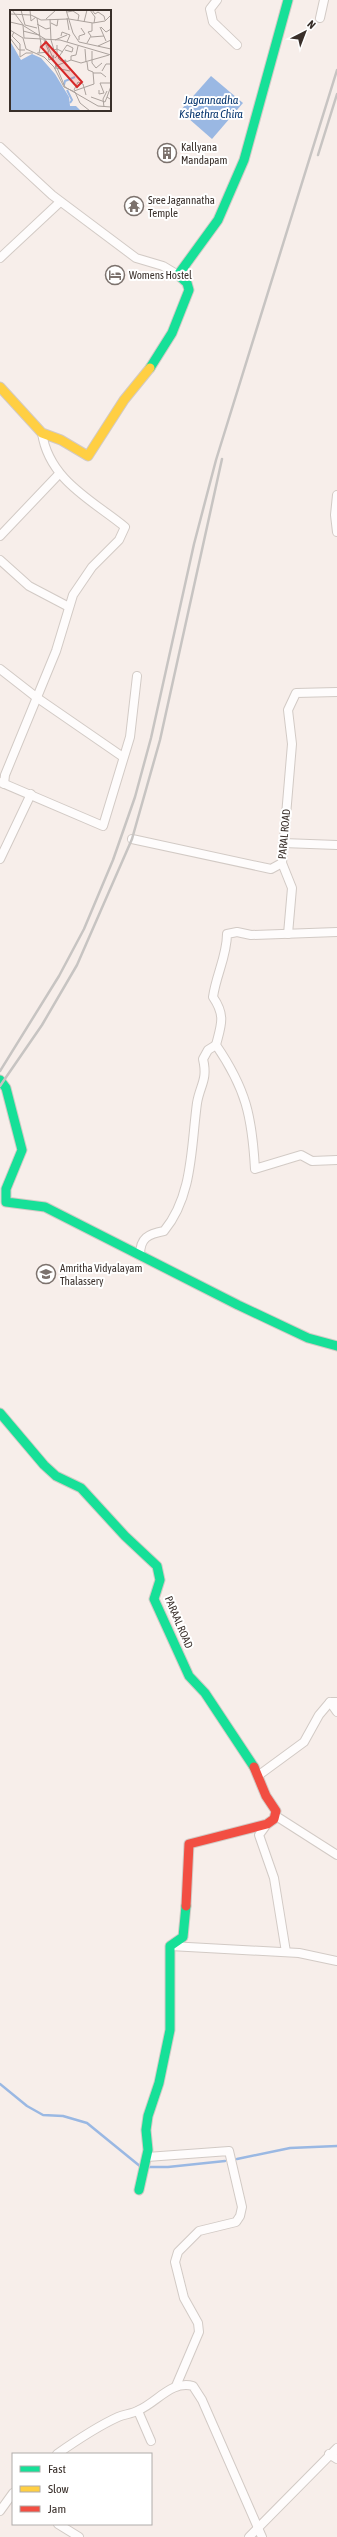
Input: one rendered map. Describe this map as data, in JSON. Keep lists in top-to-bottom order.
{
  "streets": {
    "street": ["PARAL ROAD", "PARAAL ROAD"]
  },
  "water": ["Jagannadha Kshethra Chira"],
  "places": {
    "building": ["Kallyana Mandapam"],
    "temple": ["Sree Jagannatha Temple"],
    "hotel": ["Womens Hostel"],
    "school or university": ["Amritha Vidyalayam Thalassery"]
  },
  "legend": ["Fast", "Slow", "Jam"],
  "north": "top right"
}
